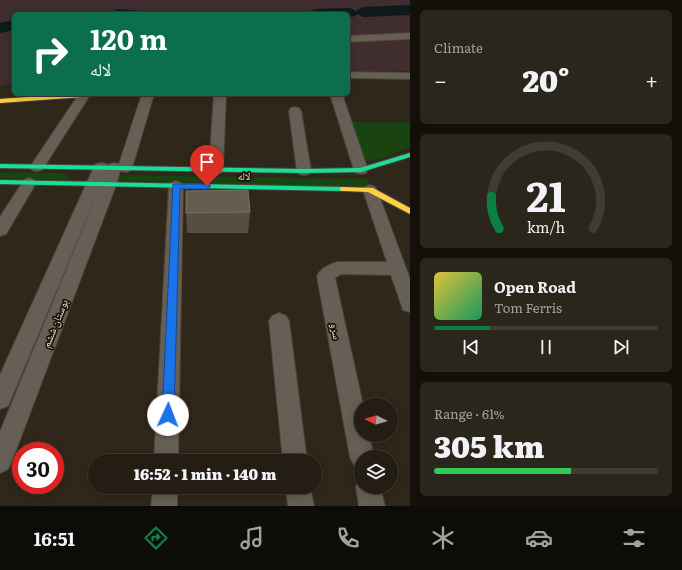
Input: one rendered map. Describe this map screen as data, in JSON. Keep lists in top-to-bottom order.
{
  "streets": {
    "main road": ["لاله"],
    "street": ["بوستان ششم", "سرو"]
  },
  "crossings": [
    ["لاله", "بوستان ششم"]
  ],
  "north": "left",
  "page": {
    "tile": [
      "Climate",
      ["Range · 61%", "305 km"]
    ],
    "turn": ["120 m", "لاله"],
    "heat": ["−", "20°", "+"],
    "song": ["Open Road", "Tom Ferris"],
    "limit": "30",
    "trip": "16:52 · 1 min · 140 m",
    "tabs": "16:51",
    "gauge": ["21", "km/h"]
  }
}
